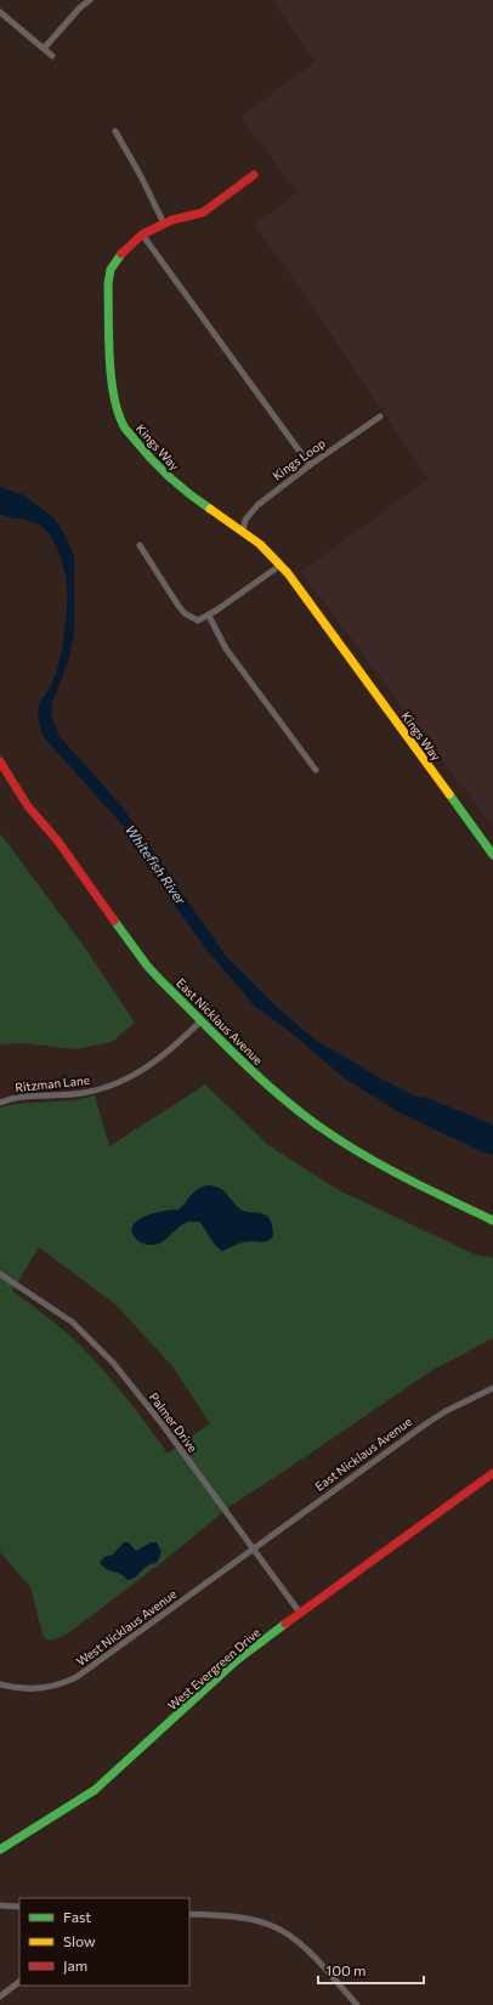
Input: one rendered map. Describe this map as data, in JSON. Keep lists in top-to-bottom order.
{
  "streets": {
    "street": [
      "Kings Way",
      "Kings Loop",
      "East Nicklaus Avenue",
      "Ritzman Lane",
      "Palmer Drive",
      "West Nicklaus Avenue",
      "West Evergreen Drive"
    ]
  },
  "crossings": [
    ["Kings Way", "Kings Loop"],
    ["East Nicklaus Avenue", "Ritzman Lane"],
    ["East Nicklaus Avenue", "Palmer Drive"],
    ["East Nicklaus Avenue", "West Nicklaus Avenue"],
    ["Palmer Drive", "West Nicklaus Avenue"],
    ["Palmer Drive", "West Evergreen Drive"]
  ],
  "water": ["Whitefish River"],
  "legend": ["Fast", "Slow", "Jam"],
  "scale_bar": "100 m"
}
